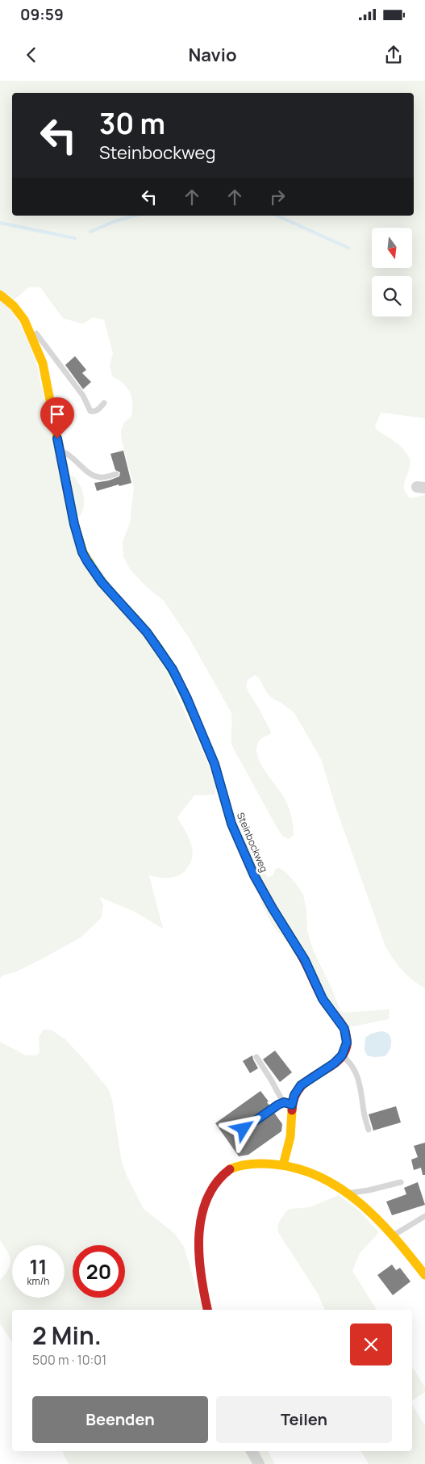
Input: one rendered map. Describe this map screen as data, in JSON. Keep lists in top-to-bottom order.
{
  "streets": {
    "street": ["Steinbockweg"]
  },
  "north": "bottom",
  "page": {
    "status": "09:59",
    "header": "Navio",
    "turn": ["30 m", "Steinbockweg"],
    "speed": "11 km/h",
    "limit": "20",
    "heading": ["2 Min.", "500 m · 10:01"],
    "buttons": ["Beenden", "Teilen"]
  }
}
